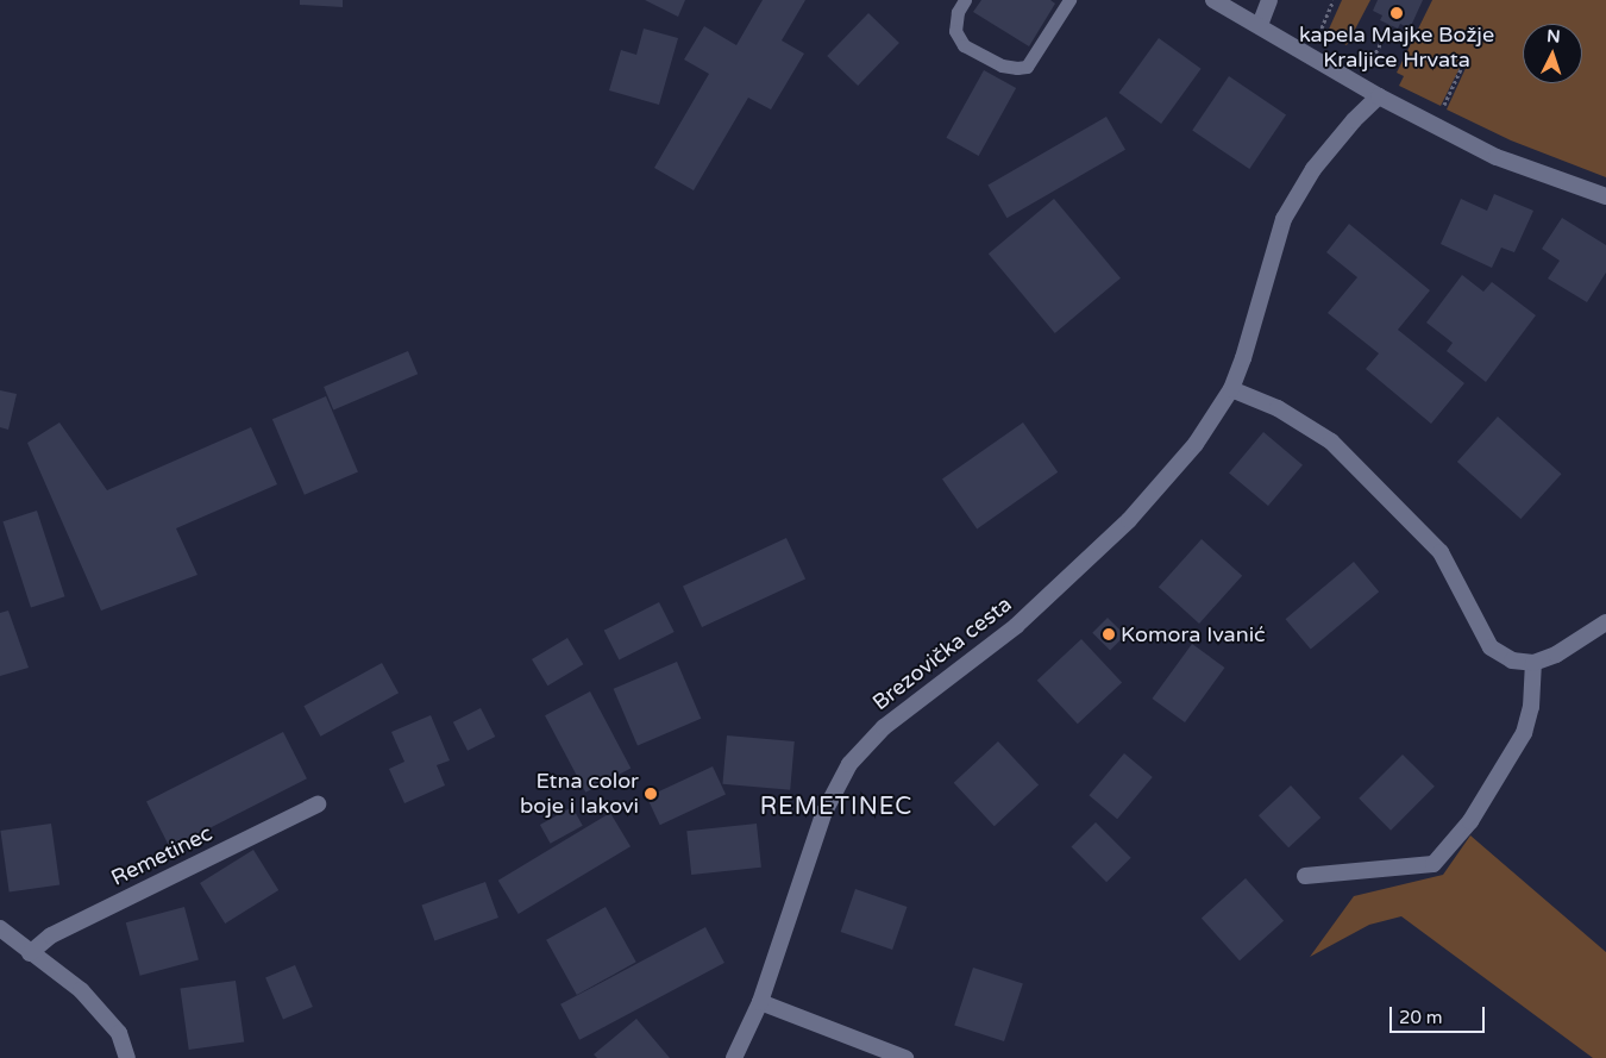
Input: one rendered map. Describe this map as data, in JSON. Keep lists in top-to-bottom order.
{
  "streets": {
    "street": ["Brezovička cesta", "Remetinec"]
  },
  "districts": ["REMETINEC"],
  "places": ["kapela Majke Božje Kraljice Hrvata", "Komora Ivanić", "Etna color boje i lakovi"],
  "scale_bar": "20 m",
  "north": "top"
}
